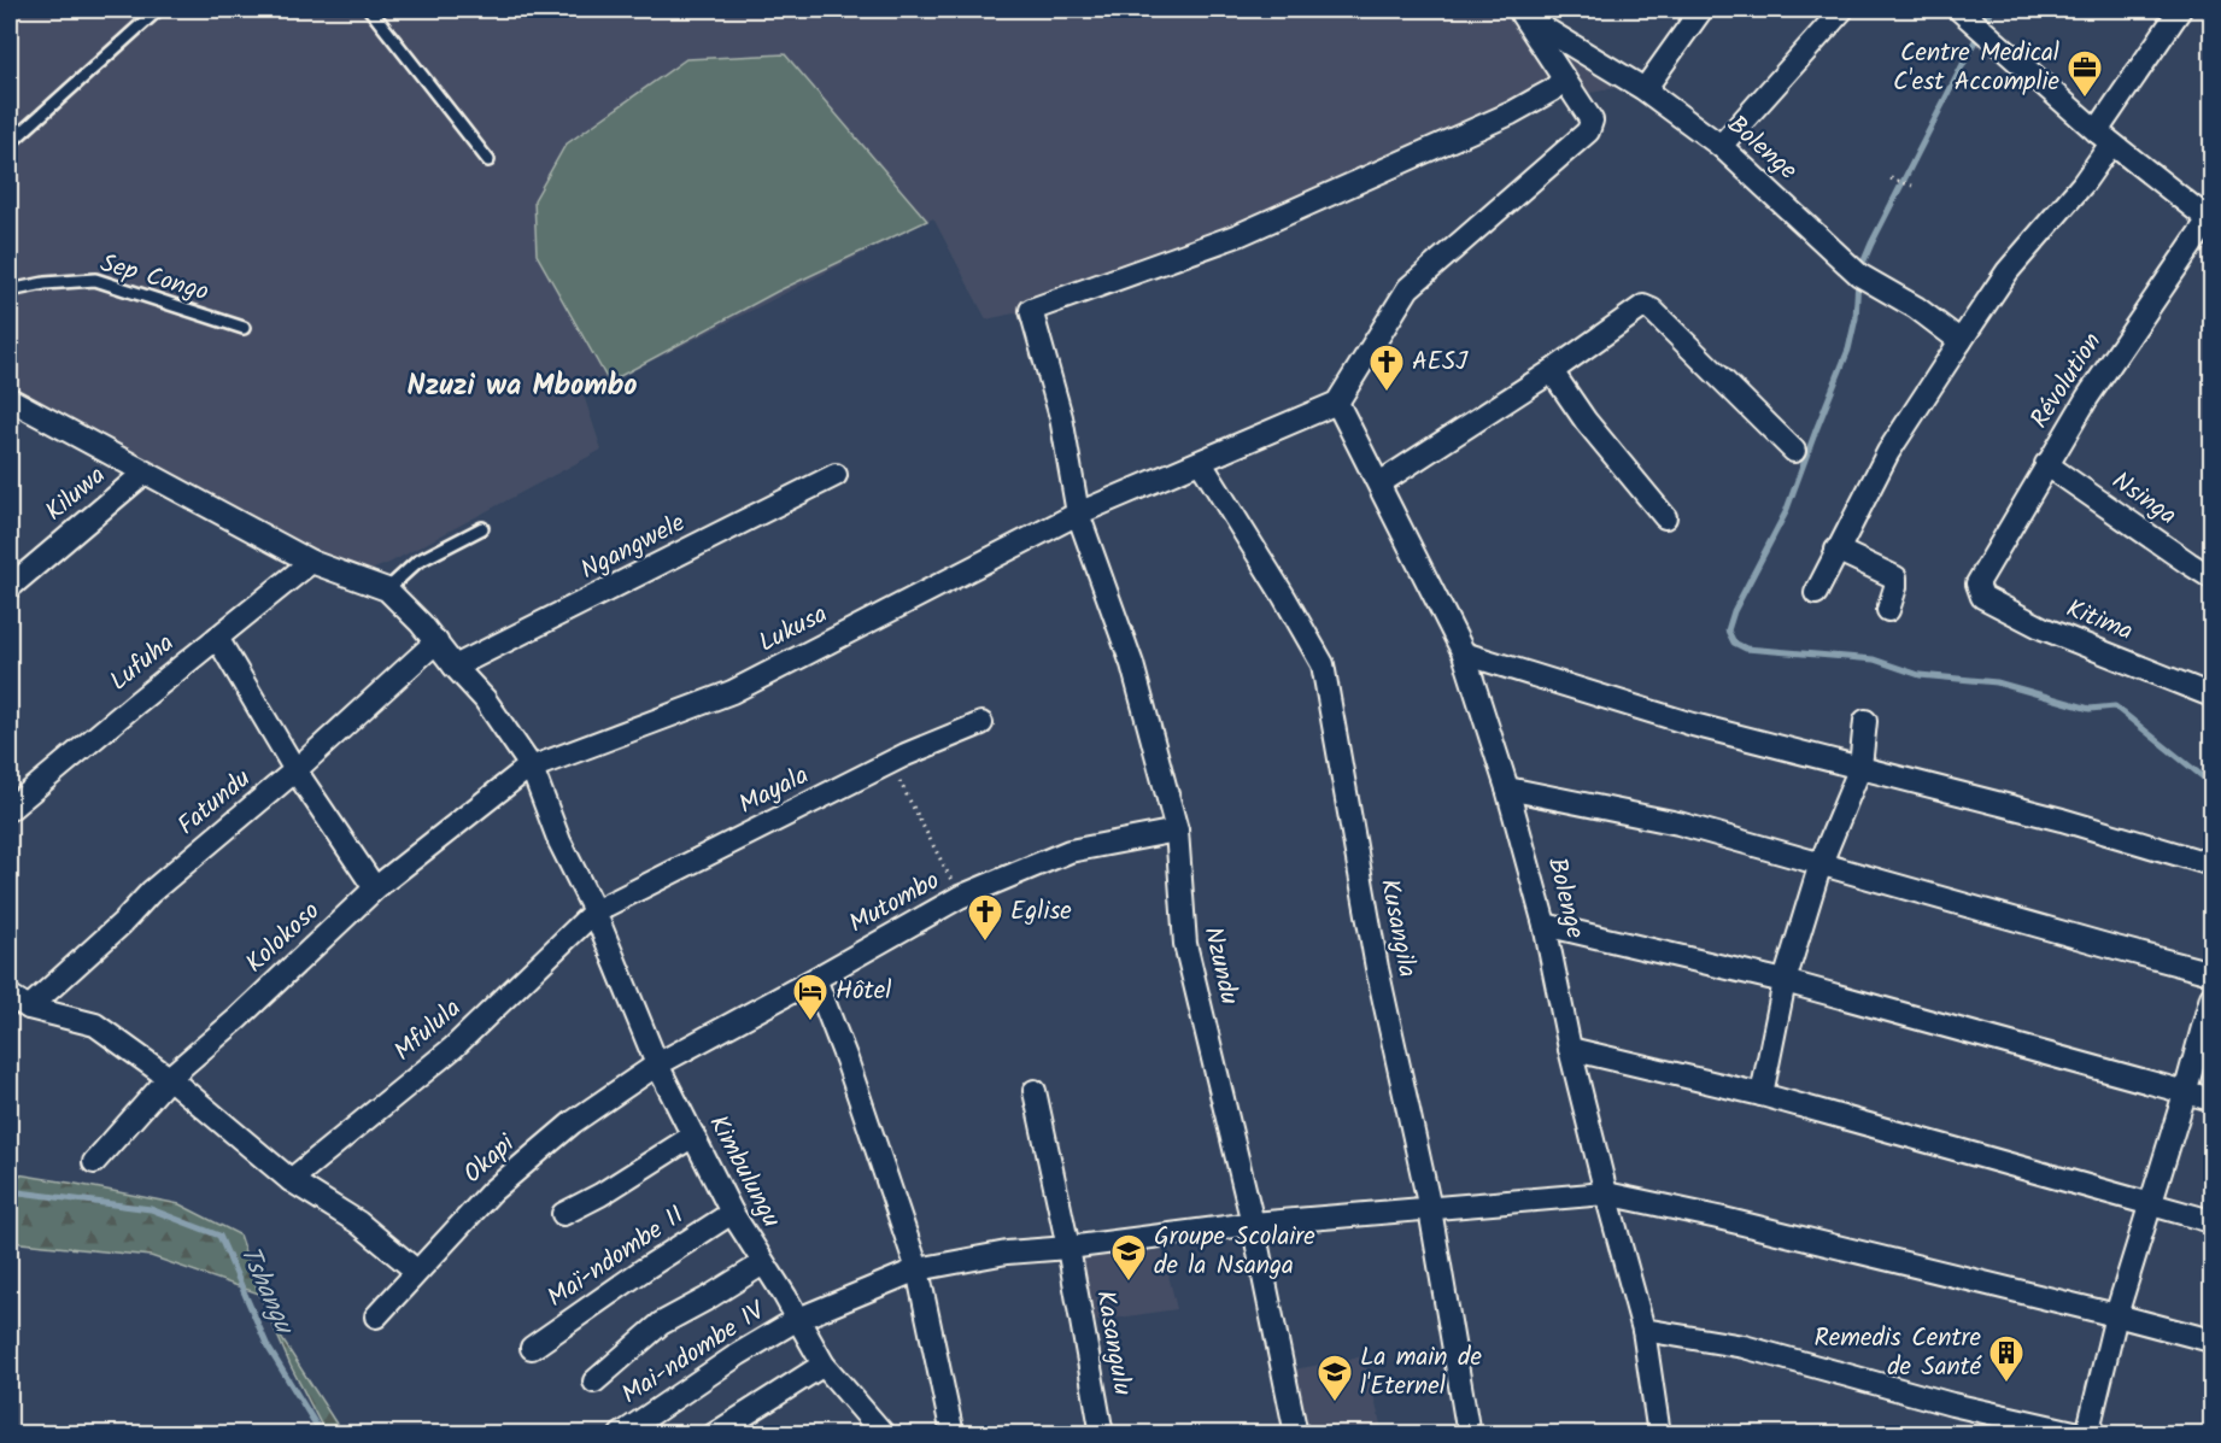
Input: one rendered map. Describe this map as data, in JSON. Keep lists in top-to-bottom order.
{
  "streets": {
    "street": [
      "Bolenge",
      "Révolution",
      "Kiluwa",
      "Nsinga",
      "Ngangwele",
      "Kitima",
      "Lukusa",
      "Lufuha",
      "Mayala",
      "Fatundu",
      "Mutombo",
      "Kusangila",
      "Kolokoso",
      "Nzundu",
      "Mfulula",
      "Okapi",
      "Kimbulungu",
      "Maï-ndombe II",
      "Kasangulu",
      "Mai-ndombe IV"
    ],
    "lane": ["Sep Congo"]
  },
  "crossings": [
    ["Bolenge", "Lukusa"],
    ["Bolenge", "Mai-ndombe IV"],
    ["Révolution", "Nsinga"],
    ["Révolution", "Kitima"],
    ["Ngangwele", "Kimbulungu"],
    ["Lukusa", "Kusangila"],
    ["Lukusa", "Kolokoso"],
    ["Lukusa", "Nzundu"],
    ["Lukusa", "Kimbulungu"],
    ["Mayala", "Mfulula"],
    ["Mayala", "Kimbulungu"],
    ["Fatundu", "Kimbulungu"],
    ["Mutombo", "Nzundu"],
    ["Mutombo", "Okapi"],
    ["Mutombo", "Kimbulungu"],
    ["Kusangila", "Mai-ndombe IV"],
    ["Kolokoso", "Kimbulungu"],
    ["Nzundu", "Mai-ndombe IV"],
    ["Mfulula", "Kimbulungu"],
    ["Okapi", "Kimbulungu"],
    ["Kimbulungu", "Maï-ndombe II"],
    ["Kimbulungu", "Mai-ndombe IV"],
    ["Kasangulu", "Mai-ndombe IV"]
  ],
  "districts": ["Nzuzi wa Mbombo"],
  "water": ["Tshangu"],
  "places": {
    "office": ["Centre Medical C'est Accomplie"],
    "church": ["AESJ", "Eglise"],
    "hotel": ["Hôtel"],
    "school or university": ["Groupe Scolaire de la Nsanga", "La main de l'Eternel"],
    "building": ["Remedis Centre de Santé"]
  }
}
